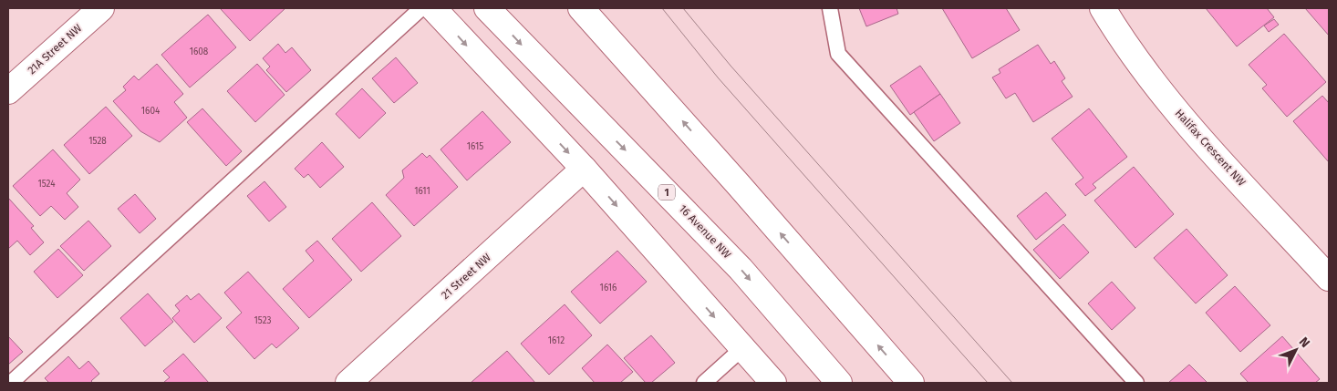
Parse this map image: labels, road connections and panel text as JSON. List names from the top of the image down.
{
  "streets": {
    "main road": [
      "21A Street NW",
      "Halifax Crescent NW",
      "1",
      "16 Avenue NW",
      "21 Street NW"
    ]
  },
  "house_numbers": [
    "1608",
    "1604",
    "1528",
    "1615",
    "1524",
    "1611",
    "1616",
    "1523",
    "1612"
  ],
  "north": "top right"
}
